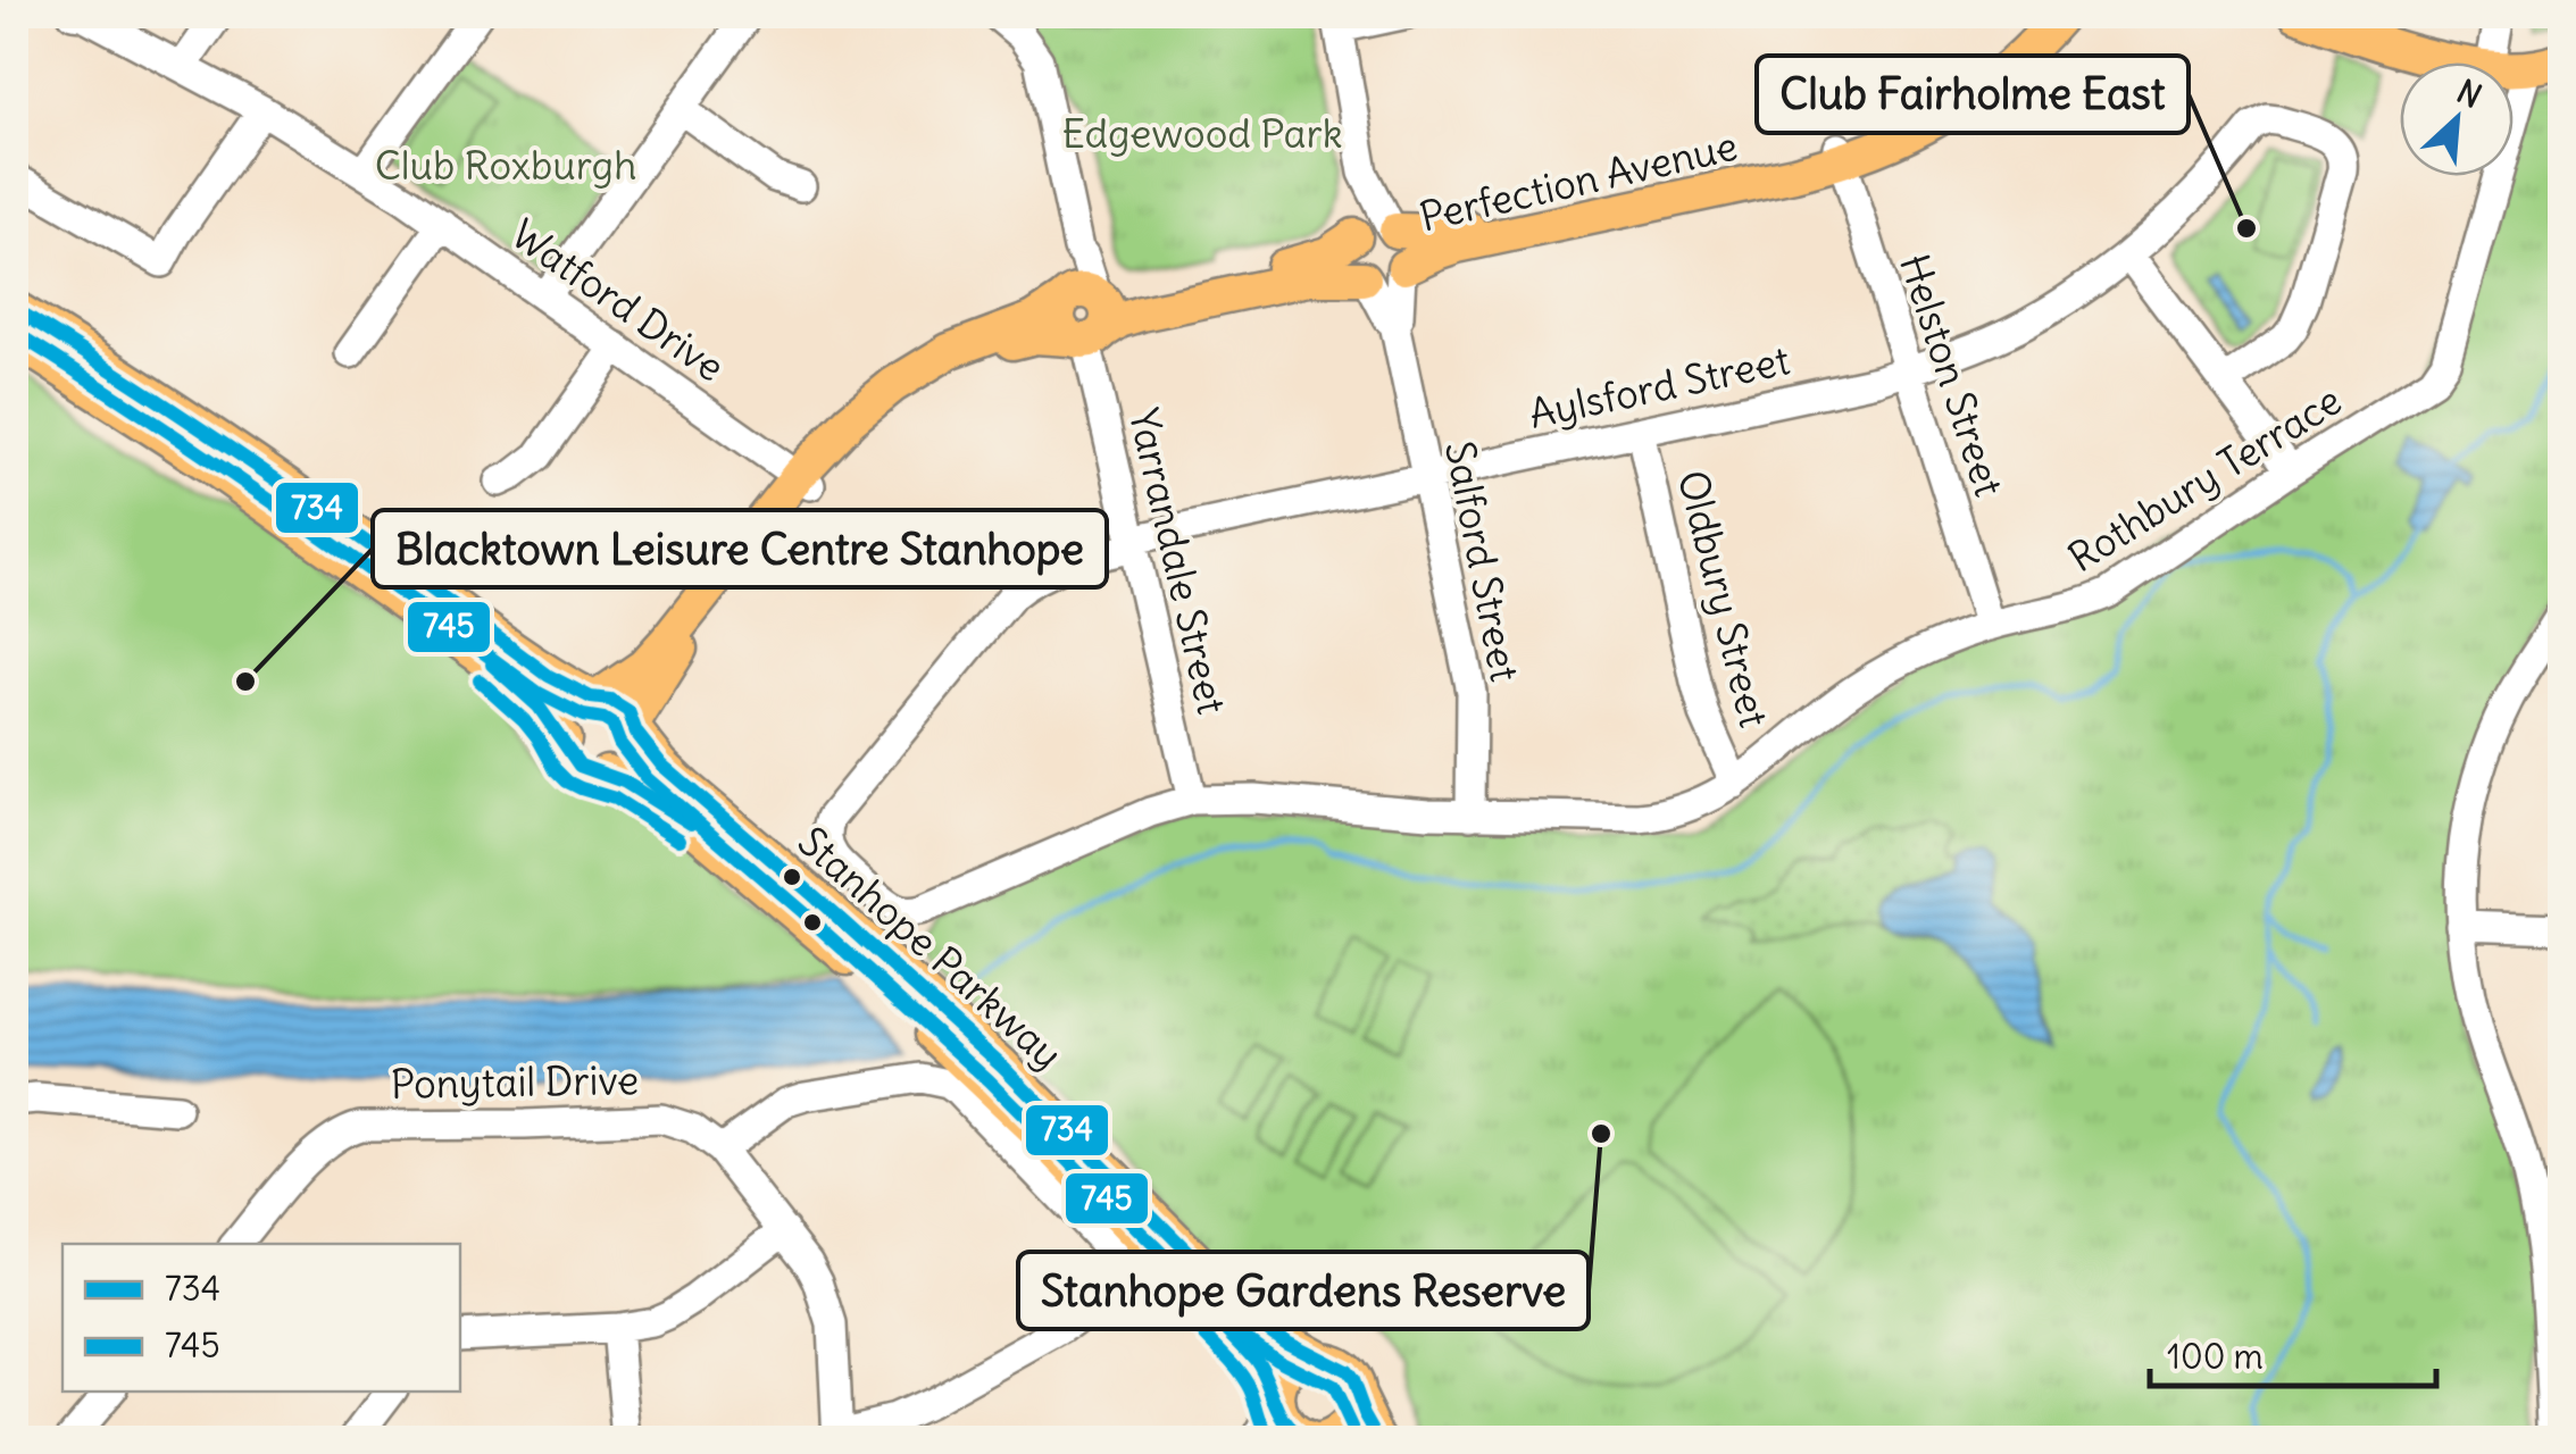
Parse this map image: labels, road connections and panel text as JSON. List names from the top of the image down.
{
  "streets": {
    "main road": ["Perfection Avenue", "Stanhope Parkway"],
    "street": [
      "Watford Drive",
      "Helston Street",
      "Aylsford Street",
      "Rothbury Terrace",
      "Yarrandale Street",
      "Salford Street",
      "Oldbury Street",
      "Ponytail Drive"
    ]
  },
  "crossings": [
    ["Perfection Avenue", "Watford Drive"],
    ["Perfection Avenue", "Helston Street"],
    ["Perfection Avenue", "Yarrandale Street"],
    ["Perfection Avenue", "Salford Street"],
    ["Perfection Avenue", "Stanhope Parkway"],
    ["Helston Street", "Aylsford Street"],
    ["Helston Street", "Rothbury Terrace"],
    ["Aylsford Street", "Rothbury Terrace"],
    ["Aylsford Street", "Yarrandale Street"],
    ["Aylsford Street", "Salford Street"],
    ["Aylsford Street", "Oldbury Street"],
    ["Rothbury Terrace", "Yarrandale Street"],
    ["Rothbury Terrace", "Salford Street"],
    ["Rothbury Terrace", "Oldbury Street"]
  ],
  "parks": ["Edgewood Park", "Club Roxburgh"],
  "places": ["Club Fairholme East", "Blacktown Leisure Centre Stanhope", "Stanhope Gardens Reserve"],
  "lines": ["transit line 734", "transit line 745"],
  "legend": ["734", "745"],
  "scale_bar": "100 m",
  "north": "top right"
}
